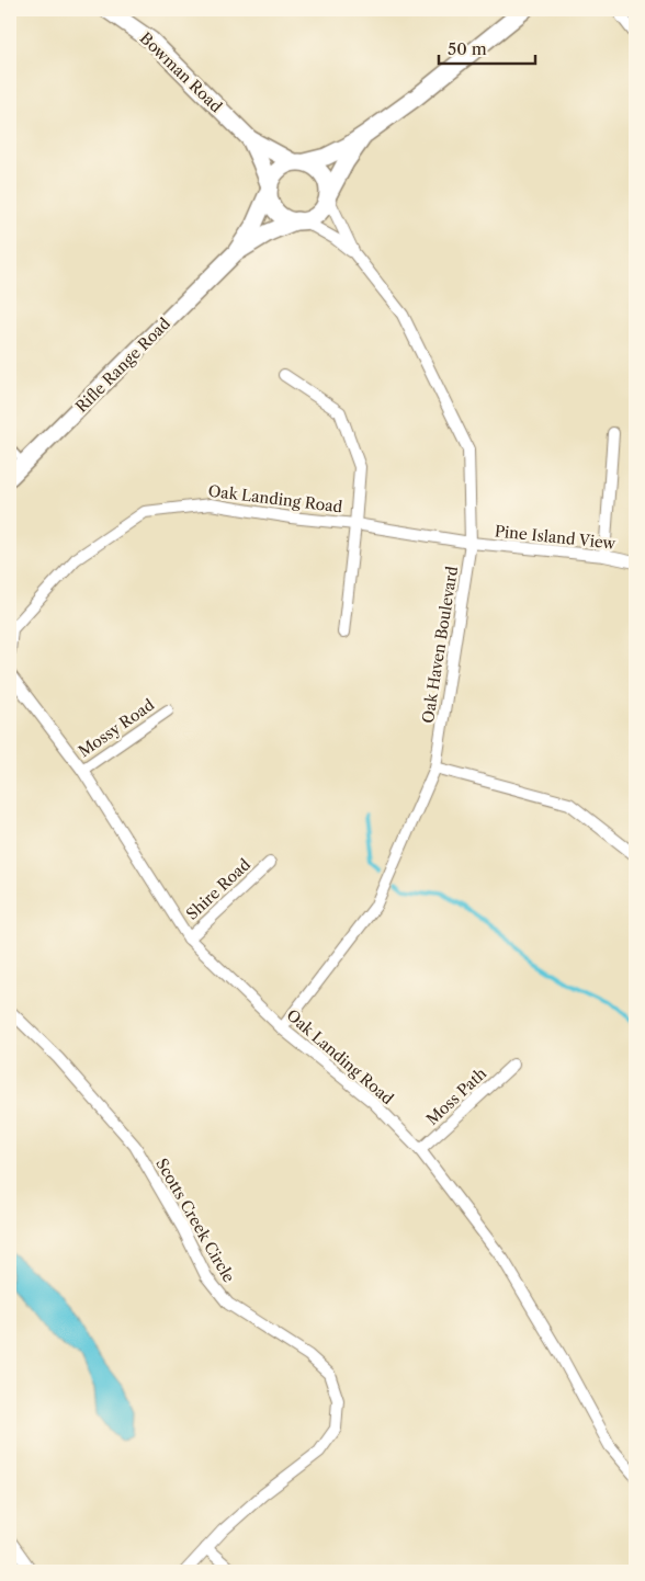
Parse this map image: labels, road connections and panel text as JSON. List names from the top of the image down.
{
  "streets": {
    "main road": ["Bowman Road", "Rifle Range Road"],
    "street": [
      "Oak Landing Road",
      "Pine Island View",
      "Oak Haven Boulevard",
      "Mossy Road",
      "Shire Road",
      "Moss Path",
      "Scotts Creek Circle"
    ]
  },
  "crossings": [
    ["Bowman Road", "Rifle Range Road"],
    ["Bowman Road", "Oak Haven Boulevard"],
    ["Rifle Range Road", "Oak Haven Boulevard"],
    ["Oak Landing Road", "Pine Island View"],
    ["Oak Landing Road", "Oak Haven Boulevard"],
    ["Oak Landing Road", "Mossy Road"],
    ["Oak Landing Road", "Shire Road"],
    ["Oak Landing Road", "Moss Path"],
    ["Pine Island View", "Oak Haven Boulevard"]
  ],
  "scale_bar": "50 m"
}
